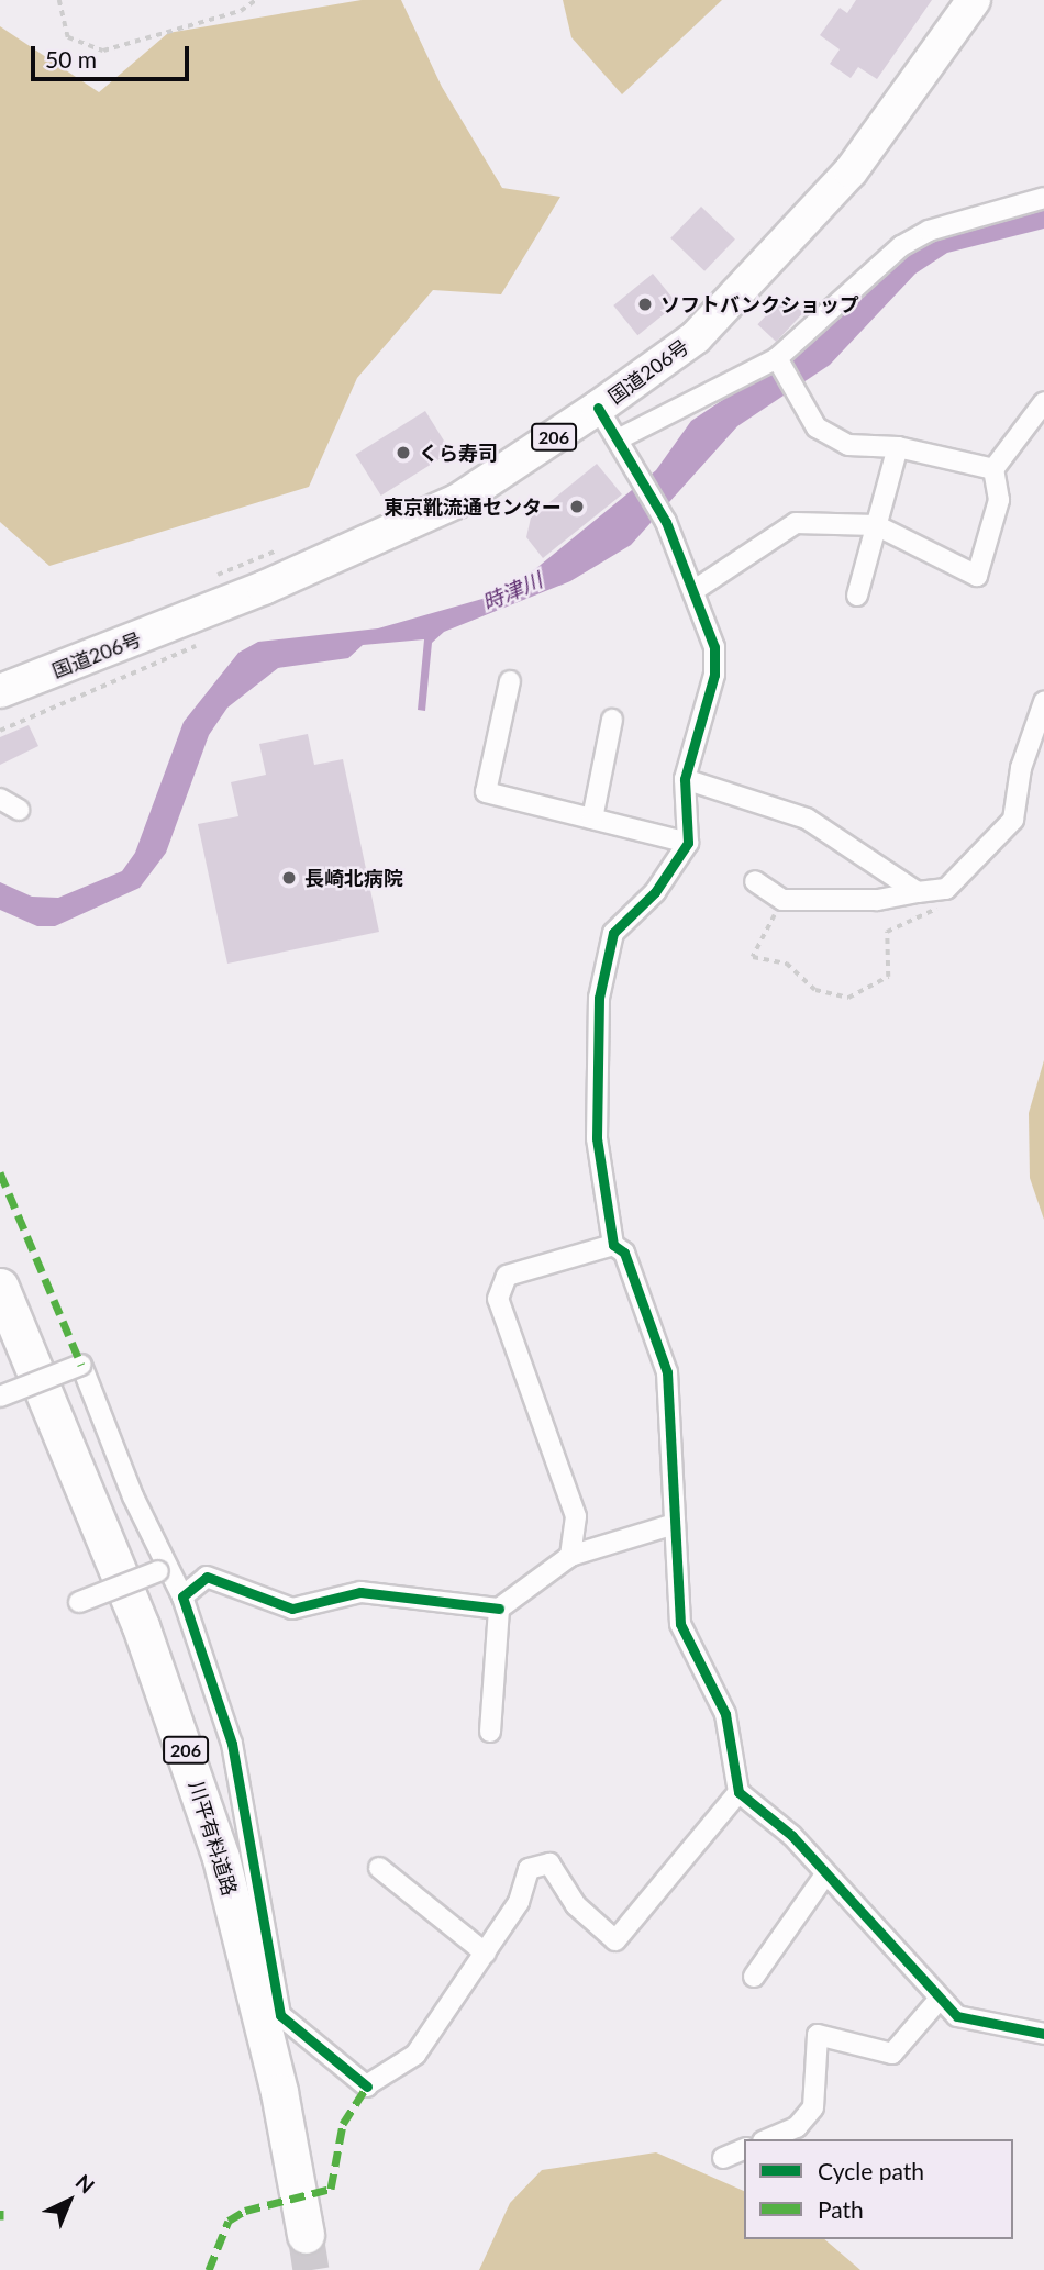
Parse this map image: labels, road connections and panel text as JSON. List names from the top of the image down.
{
  "streets": {
    "highway": ["国道206号", "206", "川平有料道路"]
  },
  "water": ["時津川"],
  "places": [
    "ソフトバンクショップ",
    "くら寿司",
    "東京靴流通センター",
    "長崎北病院"
  ],
  "legend": ["Cycle path", "Path"],
  "scale_bar": "50 m",
  "north": "top right"
}
